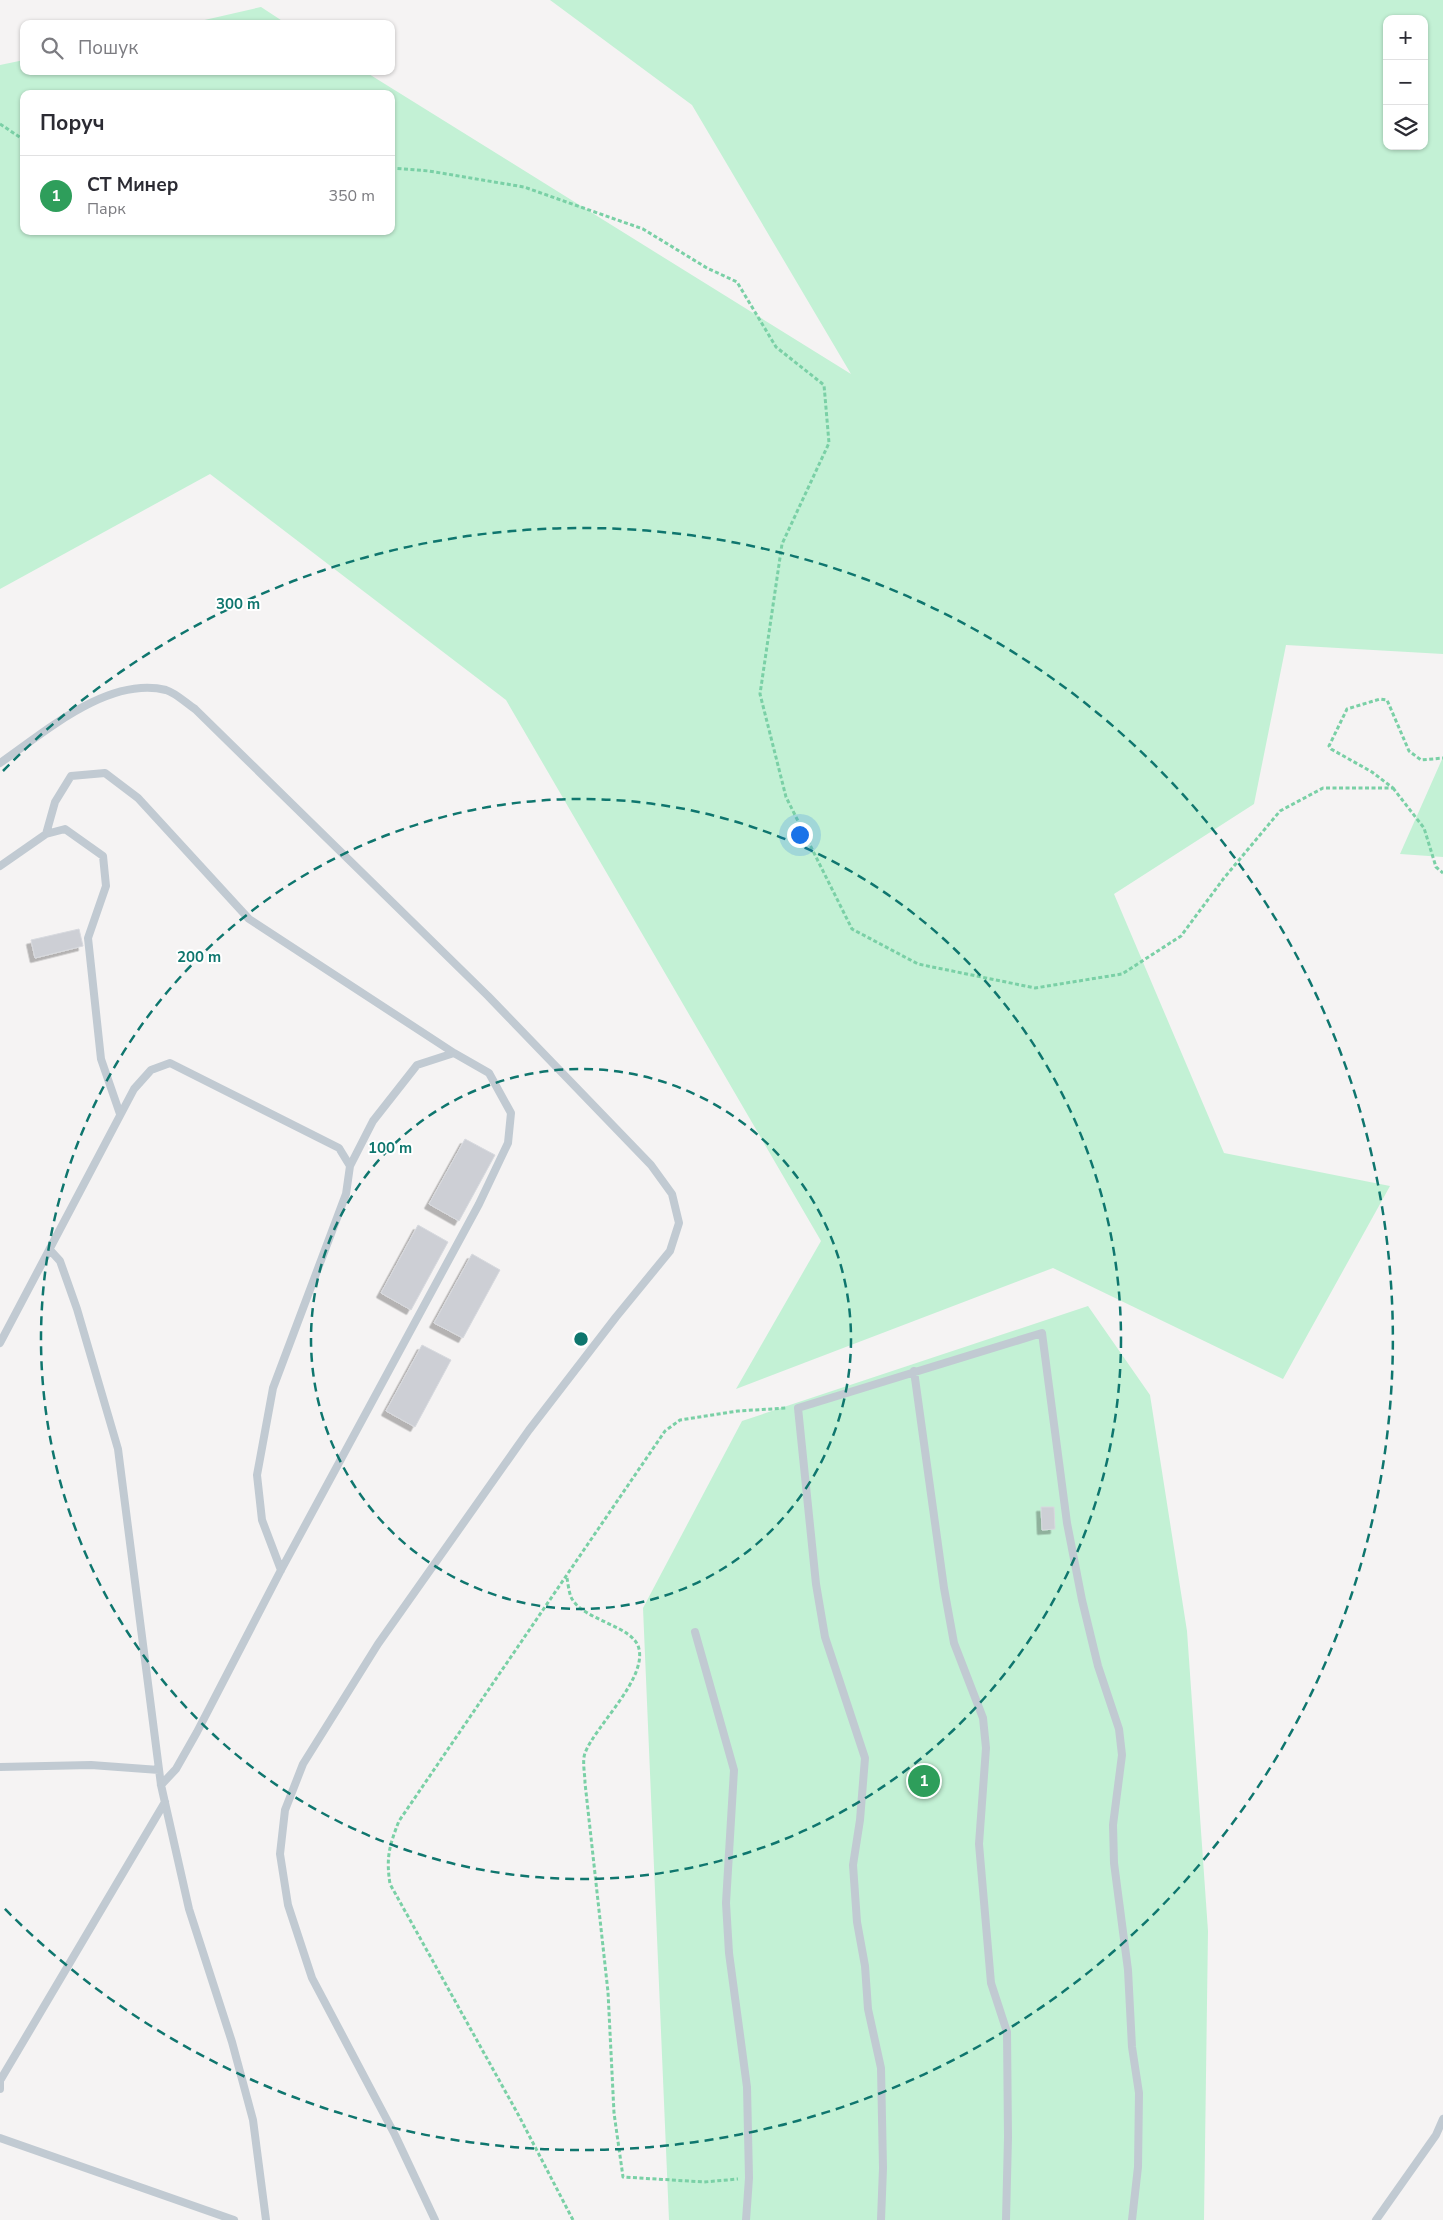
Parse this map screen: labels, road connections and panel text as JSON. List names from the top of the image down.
{
  "page": {
    "map_buttons": ["+", "−"],
    "search": "Пошук",
    "heading": "Поруч",
    "list": [
      {
        "mark": "1",
        "name": "СТ Минер",
        "note": "Парк",
        "value": "350 m"
      }
    ],
    "pins": "1"
  },
  "rings": ["300 m", "200 m", "100 m"]
}
